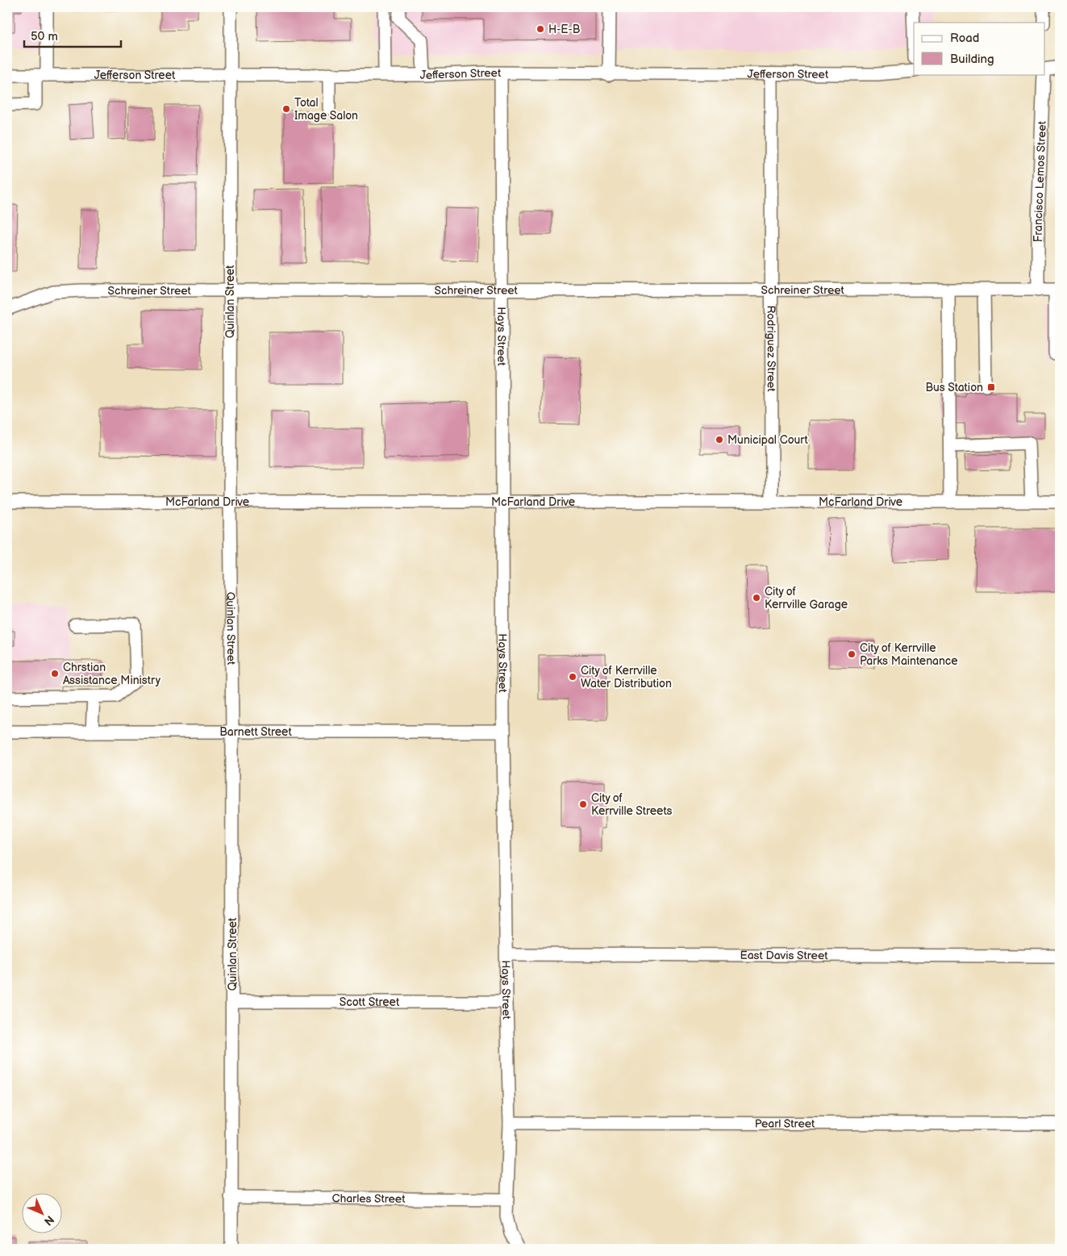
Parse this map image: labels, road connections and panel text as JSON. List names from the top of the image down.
{
  "streets": {
    "street": [
      "Jefferson Street",
      "Francisco Lemos Street",
      "Schreiner Street",
      "Quinlan Street",
      "Hays Street",
      "Rodriguez Street",
      "McFarland Drive",
      "Barnett Street",
      "East Davis Street",
      "Scott Street",
      "Pearl Street",
      "Charles Street"
    ]
  },
  "crossings": [
    ["Jefferson Street", "Quinlan Street"],
    ["Jefferson Street", "Hays Street"],
    ["Jefferson Street", "Rodriguez Street"],
    ["Francisco Lemos Street", "Schreiner Street"],
    ["Schreiner Street", "Quinlan Street"],
    ["Schreiner Street", "Hays Street"],
    ["Schreiner Street", "Rodriguez Street"],
    ["Quinlan Street", "McFarland Drive"],
    ["Quinlan Street", "Barnett Street"],
    ["Quinlan Street", "Scott Street"],
    ["Quinlan Street", "Charles Street"],
    ["Hays Street", "McFarland Drive"],
    ["Hays Street", "Barnett Street"],
    ["Hays Street", "East Davis Street"],
    ["Hays Street", "Scott Street"],
    ["Hays Street", "Pearl Street"],
    ["Hays Street", "Charles Street"],
    ["Rodriguez Street", "McFarland Drive"]
  ],
  "places": {
    "other": [
      "H-E-B",
      "Total Image Salon",
      "Municipal Court",
      "City of Kerrville Garage",
      "City of Kerrville Parks Maintenance",
      "Chrstian Assistance Ministry",
      "City of Kerrville Water Distribution",
      "City of Kerrville Streets"
    ],
    "transit": ["Bus Station"]
  },
  "legend": ["Road", "Building"],
  "scale_bar": "50 m",
  "north": "bottom right"
}
